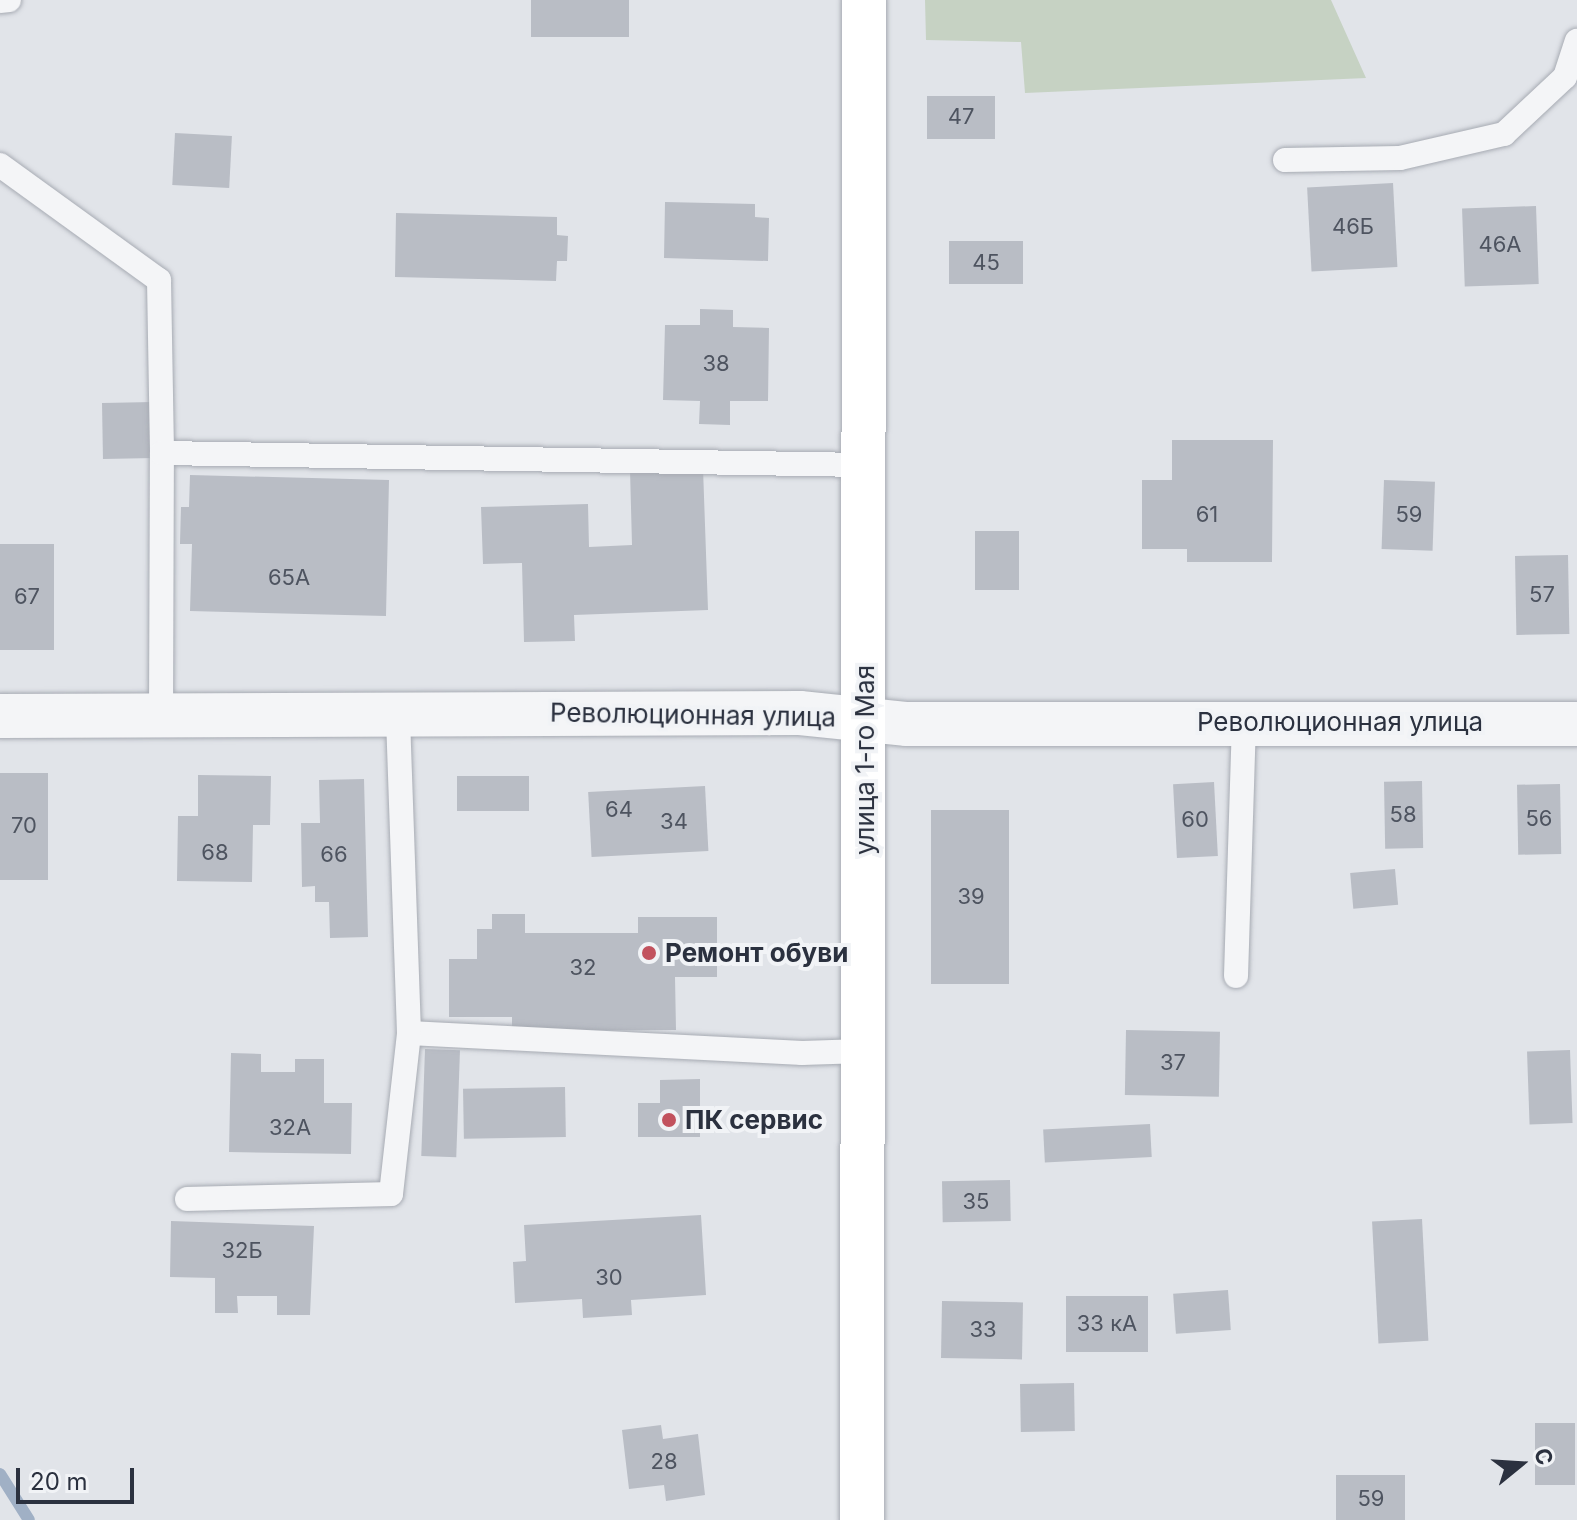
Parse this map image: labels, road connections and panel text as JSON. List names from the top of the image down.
{
  "streets": {
    "main road": ["улица 1-го Мая"],
    "street": ["Революционная улица"]
  },
  "crossings": [
    ["Революционная улица", "улица 1-го Мая"]
  ],
  "places": ["Ремонт обуви", "ПК сервис"],
  "house_numbers": [
    "47",
    "46Б",
    "46А",
    "45",
    "38",
    "61",
    "59",
    "65А",
    "57",
    "67",
    "64",
    "58",
    "56",
    "60",
    "34",
    "70",
    "68",
    "66",
    "39",
    "32",
    "37",
    "32А",
    "35",
    "32Б",
    "30",
    "33 кА",
    "33",
    "28",
    "59"
  ],
  "scale_bar": "20 m",
  "north": "right"
}
